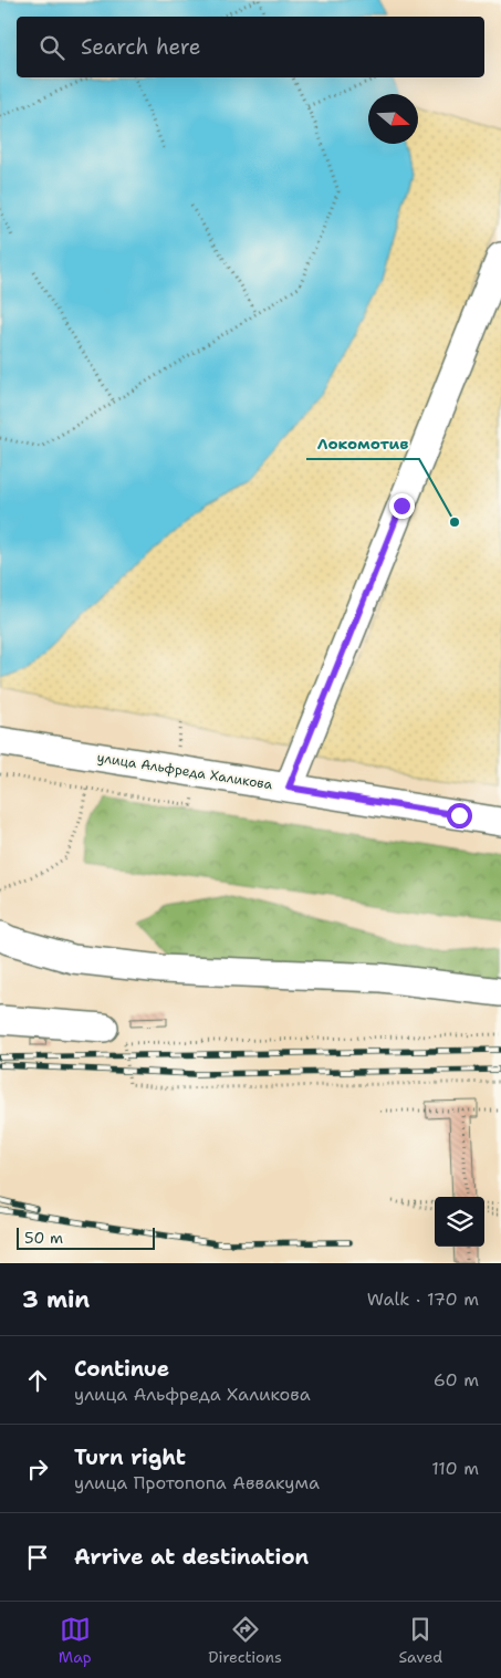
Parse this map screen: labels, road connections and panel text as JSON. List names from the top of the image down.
{
  "streets": {
    "lane": ["улица Альфреда Халикова"]
  },
  "places": ["Локомотив"],
  "scale_bar": "50 m",
  "north": "right",
  "page": {
    "search": "Search here",
    "scale": "50 m",
    "heading": ["3 min", "Walk · 170 m"],
    "list": [
      ["Continue", "улица Альфреда Халикова", "60 m"],
      ["Turn right", "улица Протопопа Аввакума", "110 m"],
      "Arrive at destination"
    ],
    "nav": ["Map", "Directions", "Saved"]
  }
}
